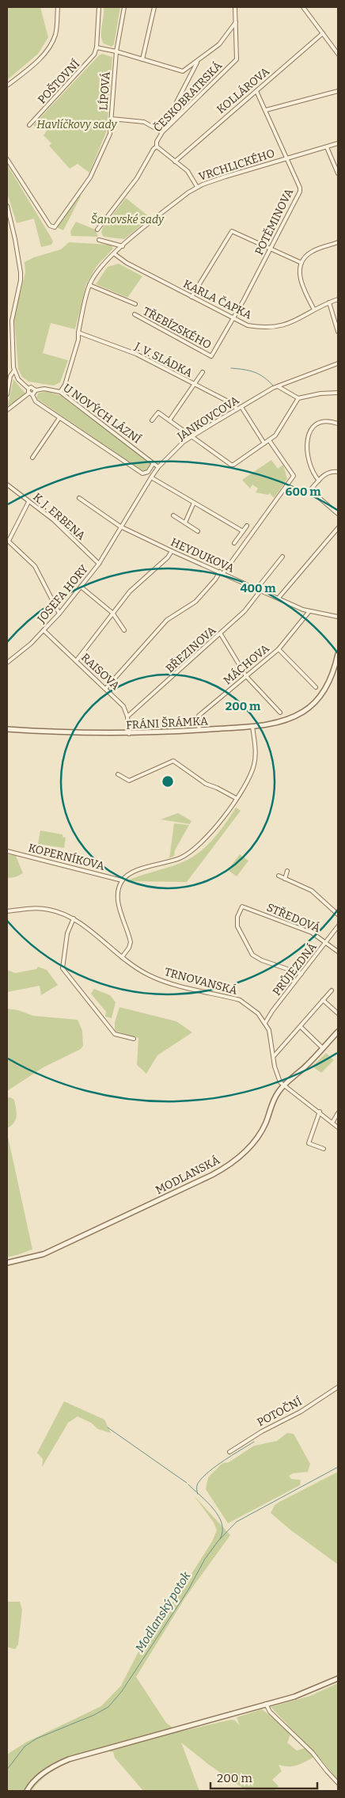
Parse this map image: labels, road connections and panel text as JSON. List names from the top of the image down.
{
  "streets": {
    "street": [
      "POŠTOVNÍ",
      "KOLLÁROVA",
      "LÍPOVÁ",
      "ČESKOBRATRSKÁ",
      "VRCHLICKÉHO",
      "POTĚMINOVA",
      "KARLA ČAPKA",
      "TŘEBÍZSKÉHO",
      "J. V. SLÁDKA",
      "U NOVÝCH LÁZNÍ",
      "JANKOVCOVA",
      "K. J. ERBENA",
      "HEYDUKOVA",
      "JOSEFA HORY",
      "BŘEZINOVA",
      "MÁCHOVA",
      "RAISOVA",
      "FRÁNI ŠRÁMKA",
      "KOPERNÍKOVA",
      "STŘEDOVÁ",
      "PRŮJEZDNÁ",
      "TRNOVANSKÁ",
      "MODLANSKÁ",
      "POTOČNÍ"
    ]
  },
  "crossings": [
    ["KOLLÁROVA", "POTĚMINOVA"],
    ["VRCHLICKÉHO", "POTĚMINOVA"],
    ["VRCHLICKÉHO", "KARLA ČAPKA"],
    ["VRCHLICKÉHO", "J. V. SLÁDKA"],
    ["VRCHLICKÉHO", "U NOVÝCH LÁZNÍ"],
    ["POTĚMINOVA", "KARLA ČAPKA"],
    ["POTĚMINOVA", "TŘEBÍZSKÉHO"],
    ["J. V. SLÁDKA", "JANKOVCOVA"],
    ["U NOVÝCH LÁZNÍ", "JANKOVCOVA"],
    ["JANKOVCOVA", "HEYDUKOVA"],
    ["JANKOVCOVA", "JOSEFA HORY"],
    ["K. J. ERBENA", "JOSEFA HORY"],
    ["HEYDUKOVA", "JOSEFA HORY"],
    ["HEYDUKOVA", "BŘEZINOVA"],
    ["HEYDUKOVA", "MÁCHOVA"],
    ["JOSEFA HORY", "RAISOVA"],
    ["BŘEZINOVA", "RAISOVA"],
    ["MÁCHOVA", "FRÁNI ŠRÁMKA"],
    ["RAISOVA", "FRÁNI ŠRÁMKA"],
    ["STŘEDOVÁ", "PRŮJEZDNÁ"],
    ["PRŮJEZDNÁ", "TRNOVANSKÁ"],
    ["TRNOVANSKÁ", "MODLANSKÁ"]
  ],
  "water": ["Modlanský potok"],
  "parks": ["Havlíčkovy sady", "Šanovské sady"],
  "scale_bar": "200 m",
  "rings": ["600 m", "400 m", "200 m"]
}
